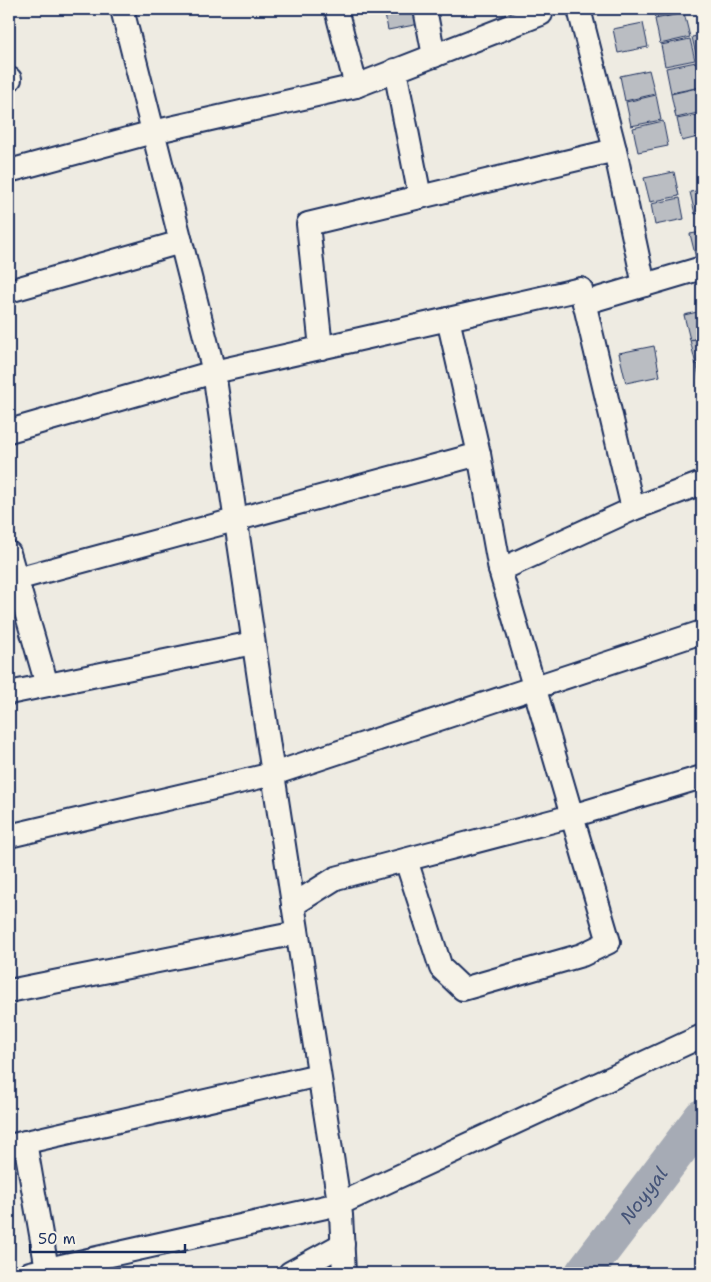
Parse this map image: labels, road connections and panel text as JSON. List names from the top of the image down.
{
  "water": ["Noyyal"],
  "scale_bar": "50 m"
}
